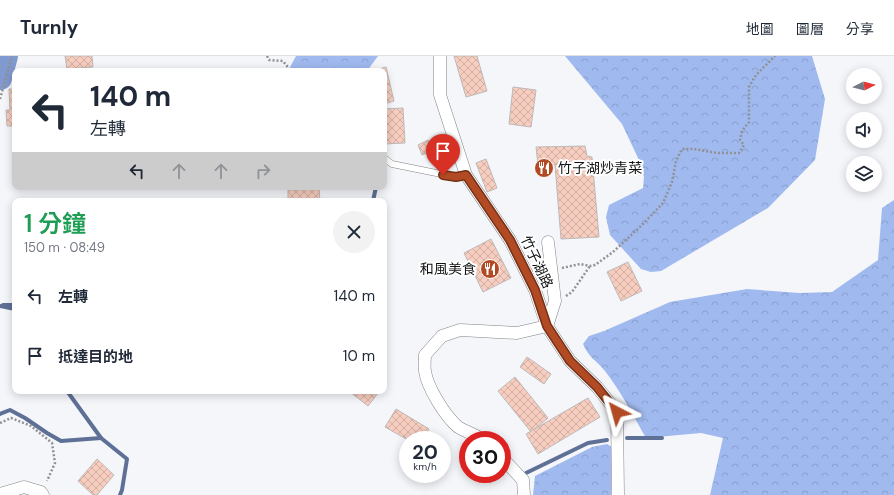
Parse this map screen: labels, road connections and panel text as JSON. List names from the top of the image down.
{
  "streets": {
    "street": ["竹子湖路"]
  },
  "places": {
    "restaurant": ["竹子湖炒青菜", "和風美食"]
  },
  "north": "right",
  "page": {
    "header": "Turnly",
    "nav": ["地圖", "圖層", "分享"],
    "turn": ["140 m", "左轉"],
    "heading": ["1 分鐘", "150 m · 08:49"],
    "list": [
      {
        "name": "左轉",
        "value": "140 m"
      },
      {
        "name": "抵達目的地",
        "value": "10 m"
      }
    ],
    "speed": "20 km/h",
    "limit": "30"
  }
}
